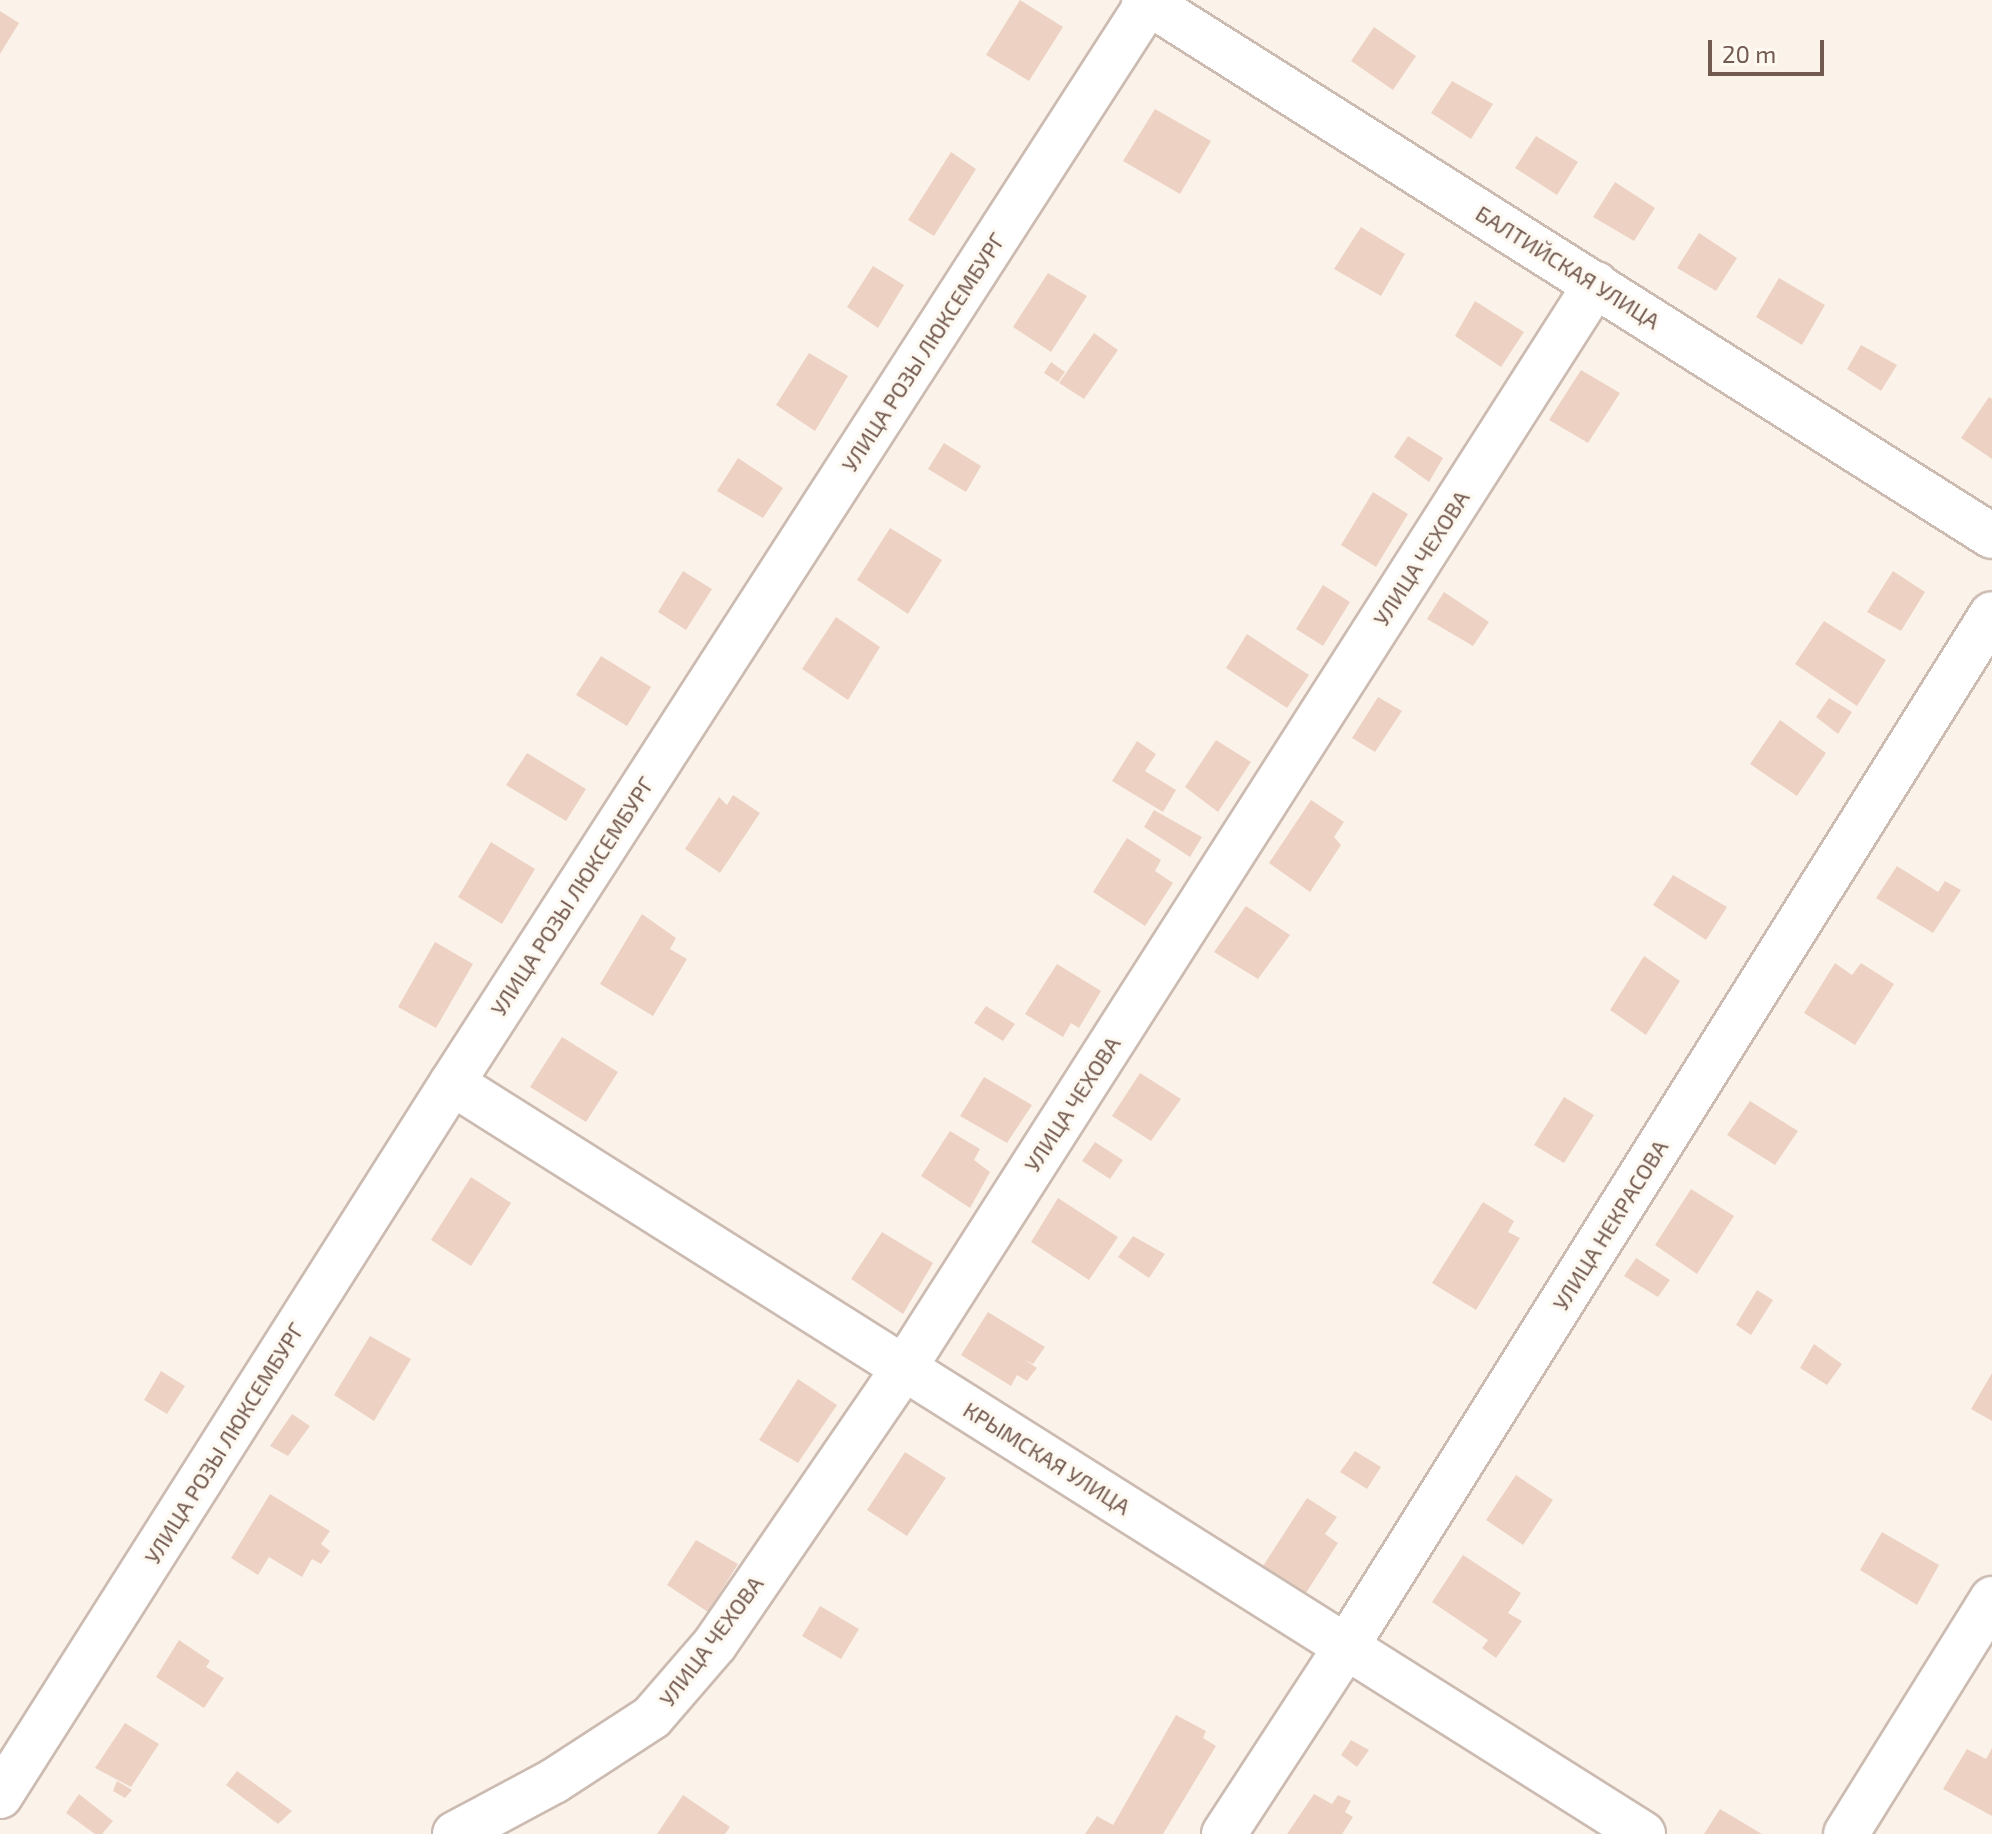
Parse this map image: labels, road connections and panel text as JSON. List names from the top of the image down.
{
  "streets": {
    "street": [
      "БАЛТИЙСКАЯ УЛИЦА",
      "УЛИЦА РОЗЫ ЛЮКСЕМБУРГ",
      "УЛИЦА ЧЕХОВА",
      "УЛИЦА НЕКРАСОВА",
      "КРЫМСКАЯ УЛИЦА"
    ]
  },
  "crossings": [
    ["БАЛТИЙСКАЯ УЛИЦА", "УЛИЦА РОЗЫ ЛЮКСЕМБУРГ"],
    ["БАЛТИЙСКАЯ УЛИЦА", "УЛИЦА ЧЕХОВА"],
    ["УЛИЦА РОЗЫ ЛЮКСЕМБУРГ", "КРЫМСКАЯ УЛИЦА"],
    ["УЛИЦА ЧЕХОВА", "КРЫМСКАЯ УЛИЦА"],
    ["УЛИЦА НЕКРАСОВА", "КРЫМСКАЯ УЛИЦА"]
  ],
  "scale_bar": "20 m"
}
